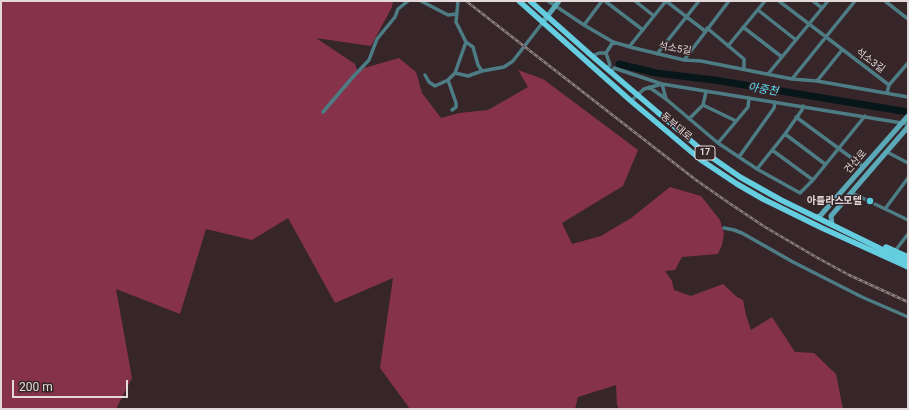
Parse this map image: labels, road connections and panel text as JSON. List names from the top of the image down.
{
  "streets": {
    "main road": ["동부대로", "17"],
    "street": ["석소5길", "석소3길", "건산로"]
  },
  "crossings": [
    ["석소5길", "석소3길"],
    ["동부대로", "건산로"]
  ],
  "water": ["아중천"],
  "places": ["아틀라스모텔"],
  "scale_bar": "200 m"
}
